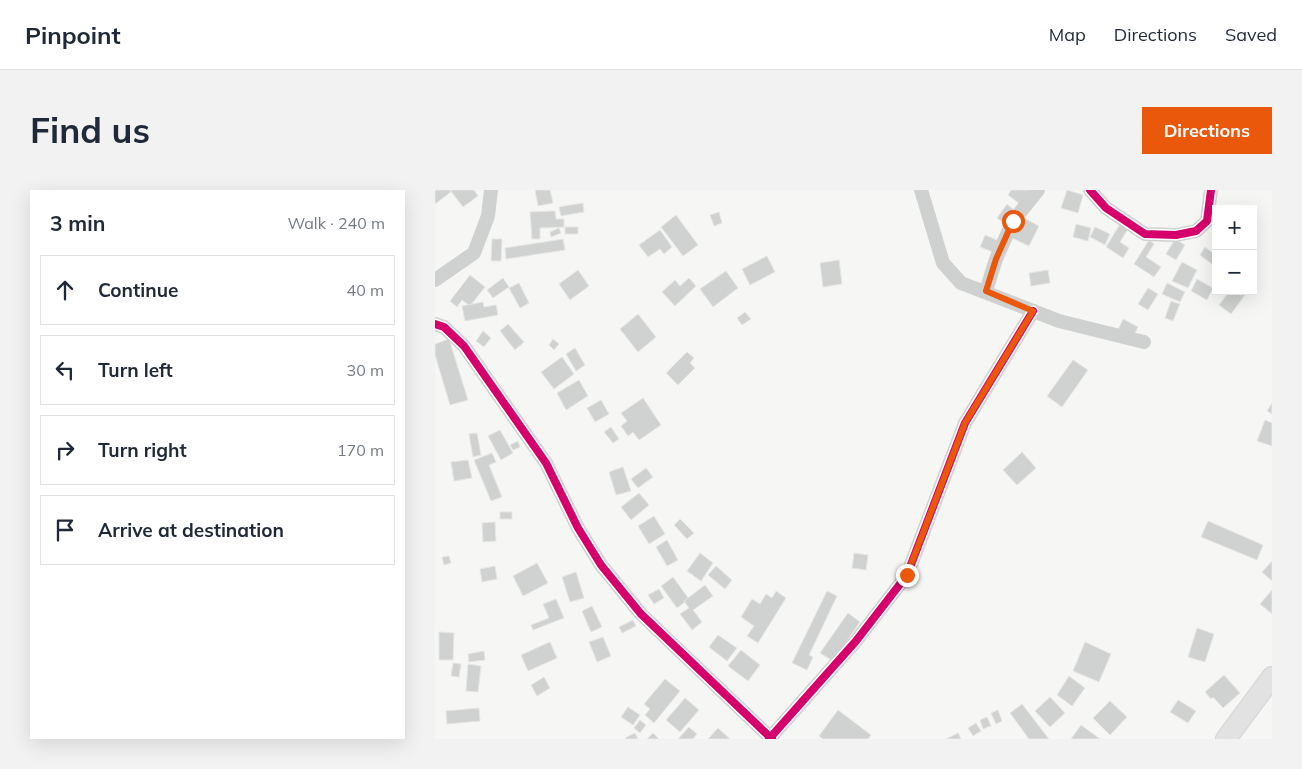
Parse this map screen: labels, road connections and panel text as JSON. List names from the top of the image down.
{
  "page": {
    "header": "Pinpoint",
    "nav": ["Map", "Directions", "Saved"],
    "buttons": "Directions",
    "title": "Find us",
    "heading": ["3 min", "Walk · 240 m"],
    "map_buttons": ["+", "−"],
    "list": [
      ["Continue", "40 m"],
      ["Turn left", "30 m"],
      ["Turn right", "170 m"],
      "Arrive at destination"
    ]
  }
}
